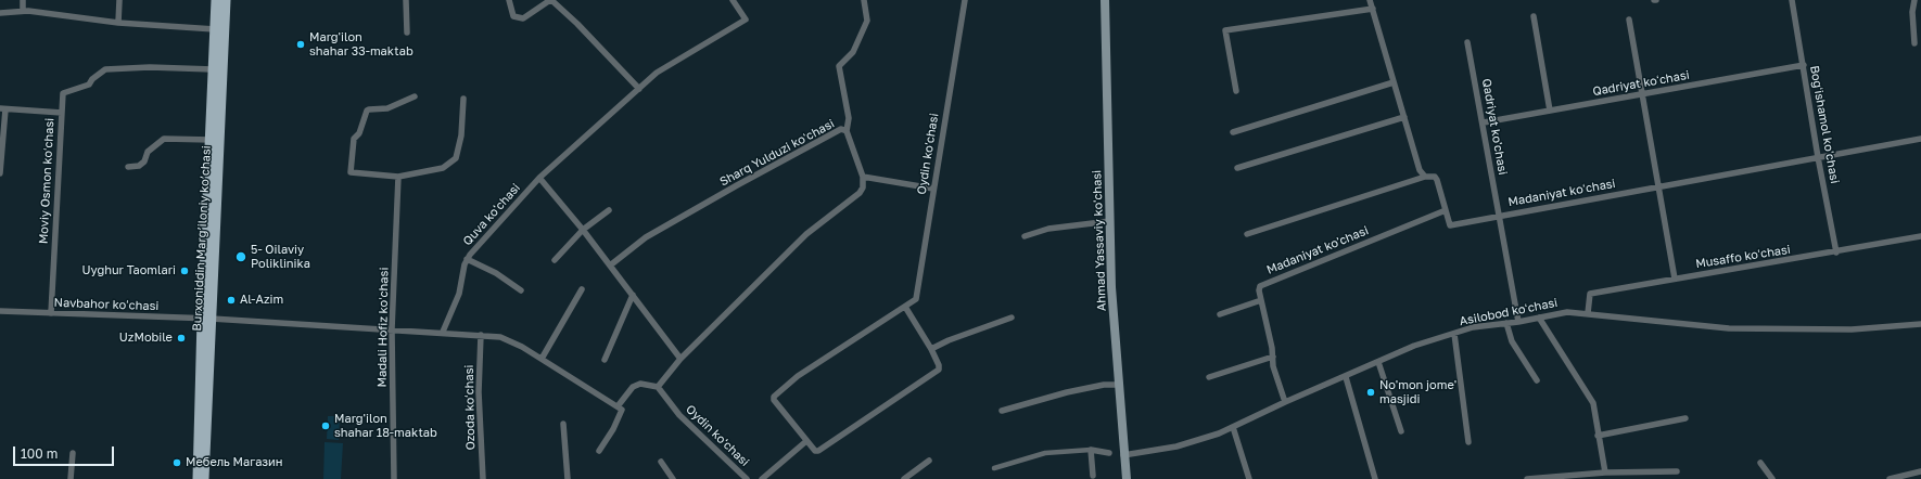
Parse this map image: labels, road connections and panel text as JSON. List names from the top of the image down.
{
  "streets": {
    "main road": ["Burxoniddin Marg’iloniy ko’chasi", "Ahmad Yassaviy ko'chasi"],
    "street": [
      "Qadriyat koʻchasi",
      "Bogʻishamol koʻchasi",
      "Qadriyat ko'chasi",
      "Sharq Yulduzi koʻchasi",
      "Oydin ko'chasi",
      "Moviy Osmon koʻchasi",
      "Madaniyat koʻchasi",
      "Quva ko'chasi",
      "Madaniyat ko'chasi",
      "Musaffo koʻchasi",
      "Navbahor koʻchasi",
      "Asilobod koʻchasi",
      "Madali Hofiz koʻchasi",
      "Ozoda koʻchasi"
    ]
  },
  "crossings": [
    ["Qadriyat koʻchasi", "Bogʻishamol koʻchasi"],
    ["Qadriyat koʻchasi", "Qadriyat ko'chasi"],
    ["Bogʻishamol koʻchasi", "Madaniyat koʻchasi"],
    ["Bogʻishamol koʻchasi", "Musaffo koʻchasi"],
    ["Qadriyat ko'chasi", "Madaniyat koʻchasi"],
    ["Qadriyat ko'chasi", "Asilobod koʻchasi"],
    ["Moviy Osmon koʻchasi", "Navbahor koʻchasi"],
    ["Madaniyat koʻchasi", "Madaniyat ko'chasi"],
    ["Quva ko'chasi", "Navbahor koʻchasi"],
    ["Burxoniddin Marg’iloniy ko’chasi", "Navbahor koʻchasi"],
    ["Ahmad Yassaviy ko'chasi", "Asilobod koʻchasi"],
    ["Musaffo koʻchasi", "Asilobod koʻchasi"],
    ["Navbahor koʻchasi", "Madali Hofiz koʻchasi"]
  ],
  "places": [
    "Marg'ilon shahar 33-maktab",
    "5- Oilaviy Poliklinika",
    "Uyghur Taomlari",
    "Al-Azim",
    "UzMobile",
    "No'mon jome' masjidi",
    "Marg'ilon shahar 18-maktab",
    "Мебель Магазин"
  ],
  "scale_bar": "100 m"
}
